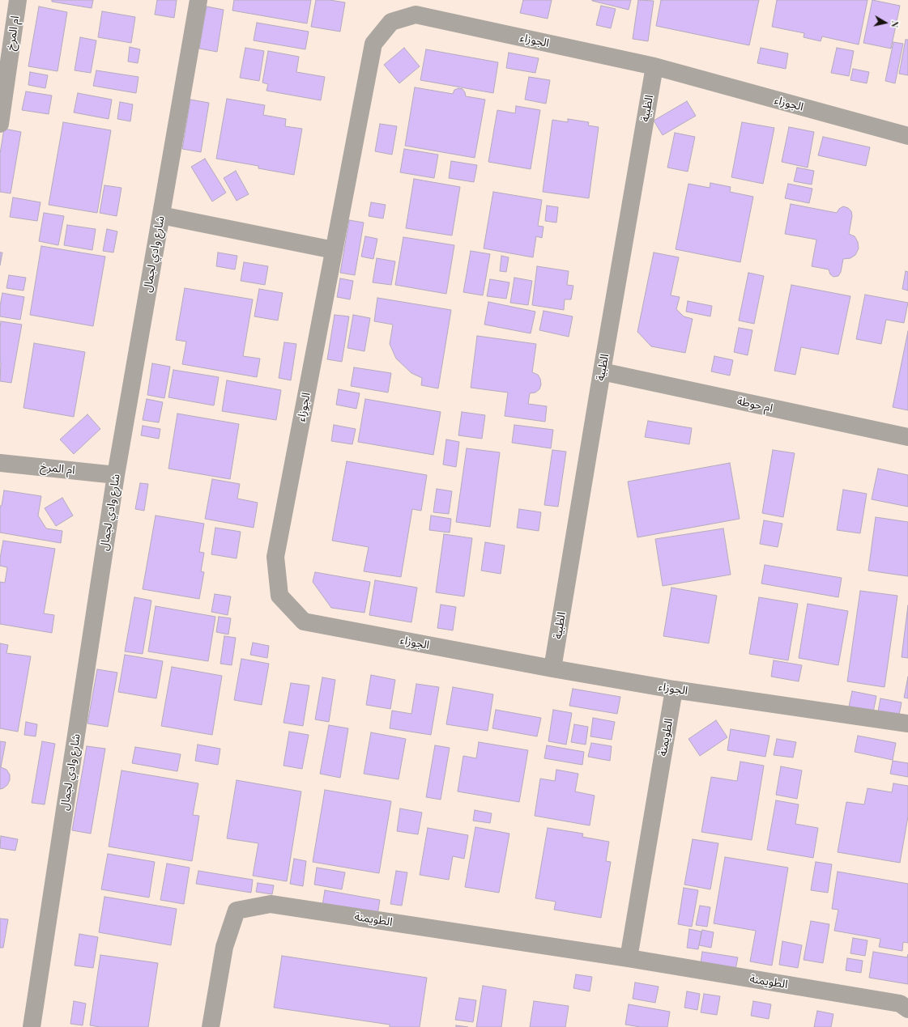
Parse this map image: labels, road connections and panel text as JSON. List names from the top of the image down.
{
  "streets": {
    "street": [
      "ام المرخ",
      "الجوزاء",
      "الظبية",
      "شارع وادي لجمال",
      "ام حوطة",
      "الطويمنة"
    ]
  },
  "crossings": [
    ["ام المرخ", "شارع وادي لجمال"],
    ["الجوزاء", "الظبية"],
    ["الجوزاء", "الطويمنة"],
    ["الظبية", "ام حوطة"]
  ],
  "north": "right"
}
